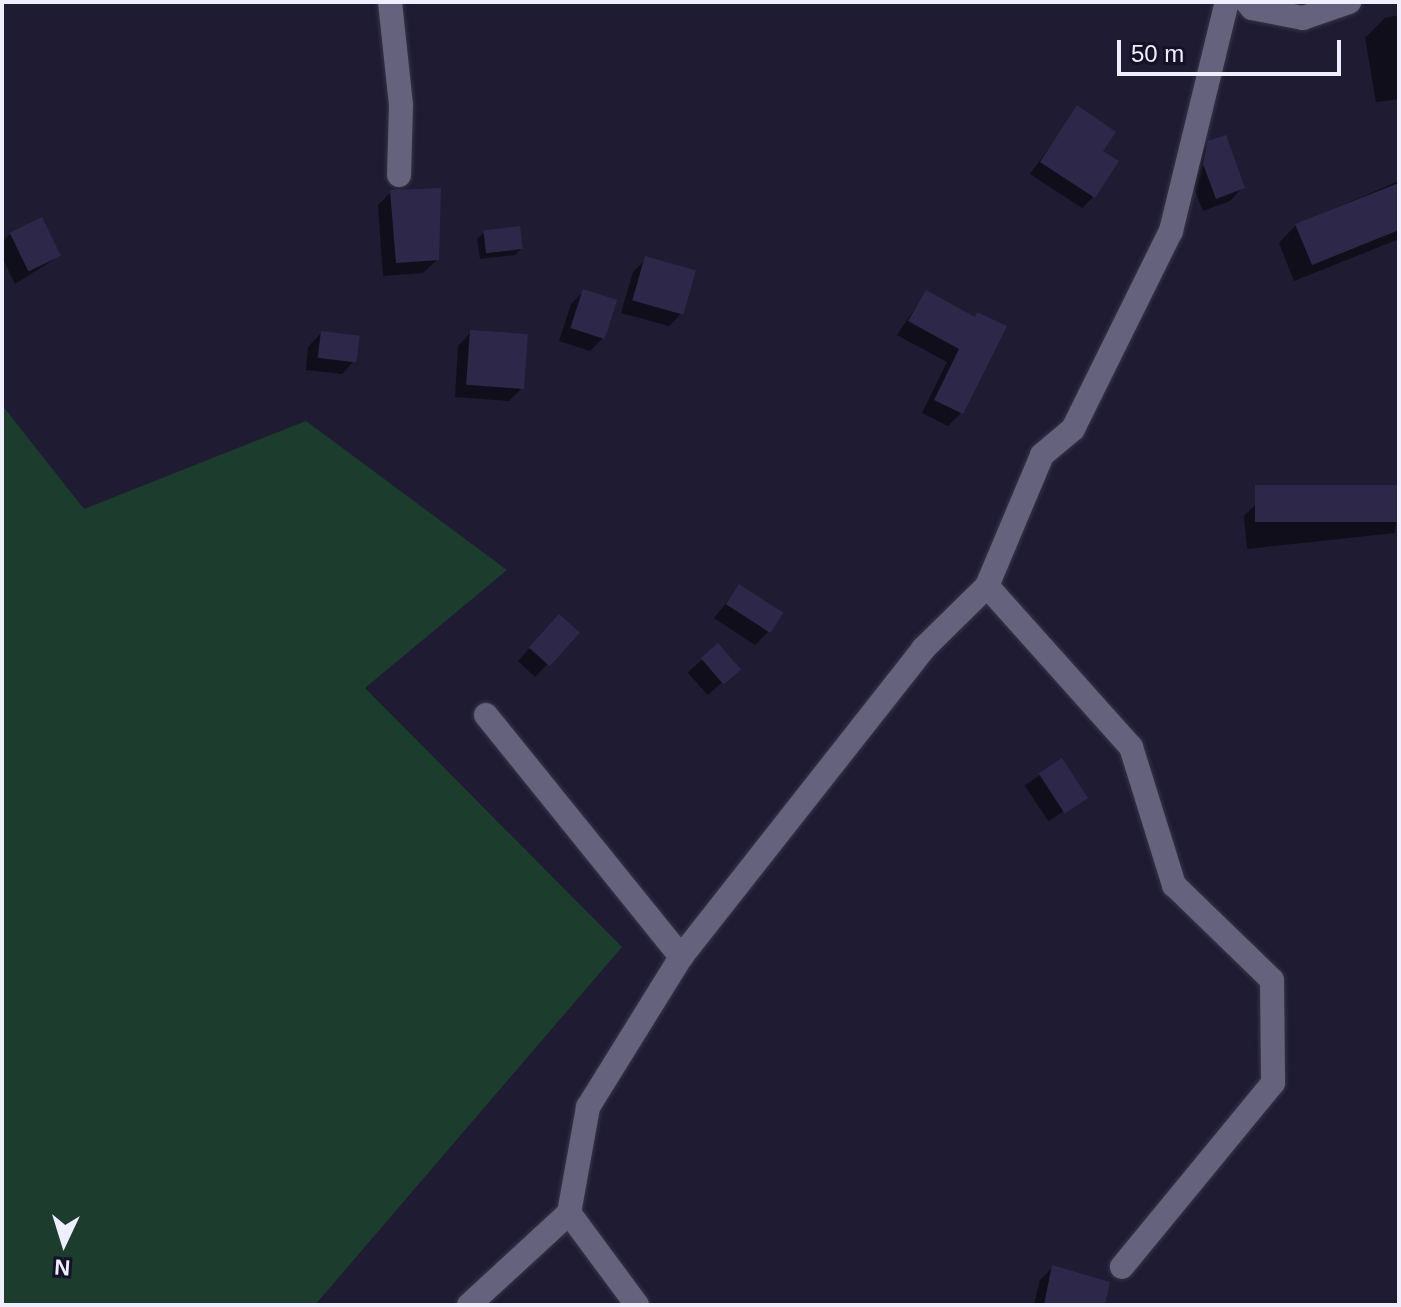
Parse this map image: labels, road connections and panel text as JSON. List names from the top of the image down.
{
  "scale_bar": "50 m",
  "north": "bottom"
}
